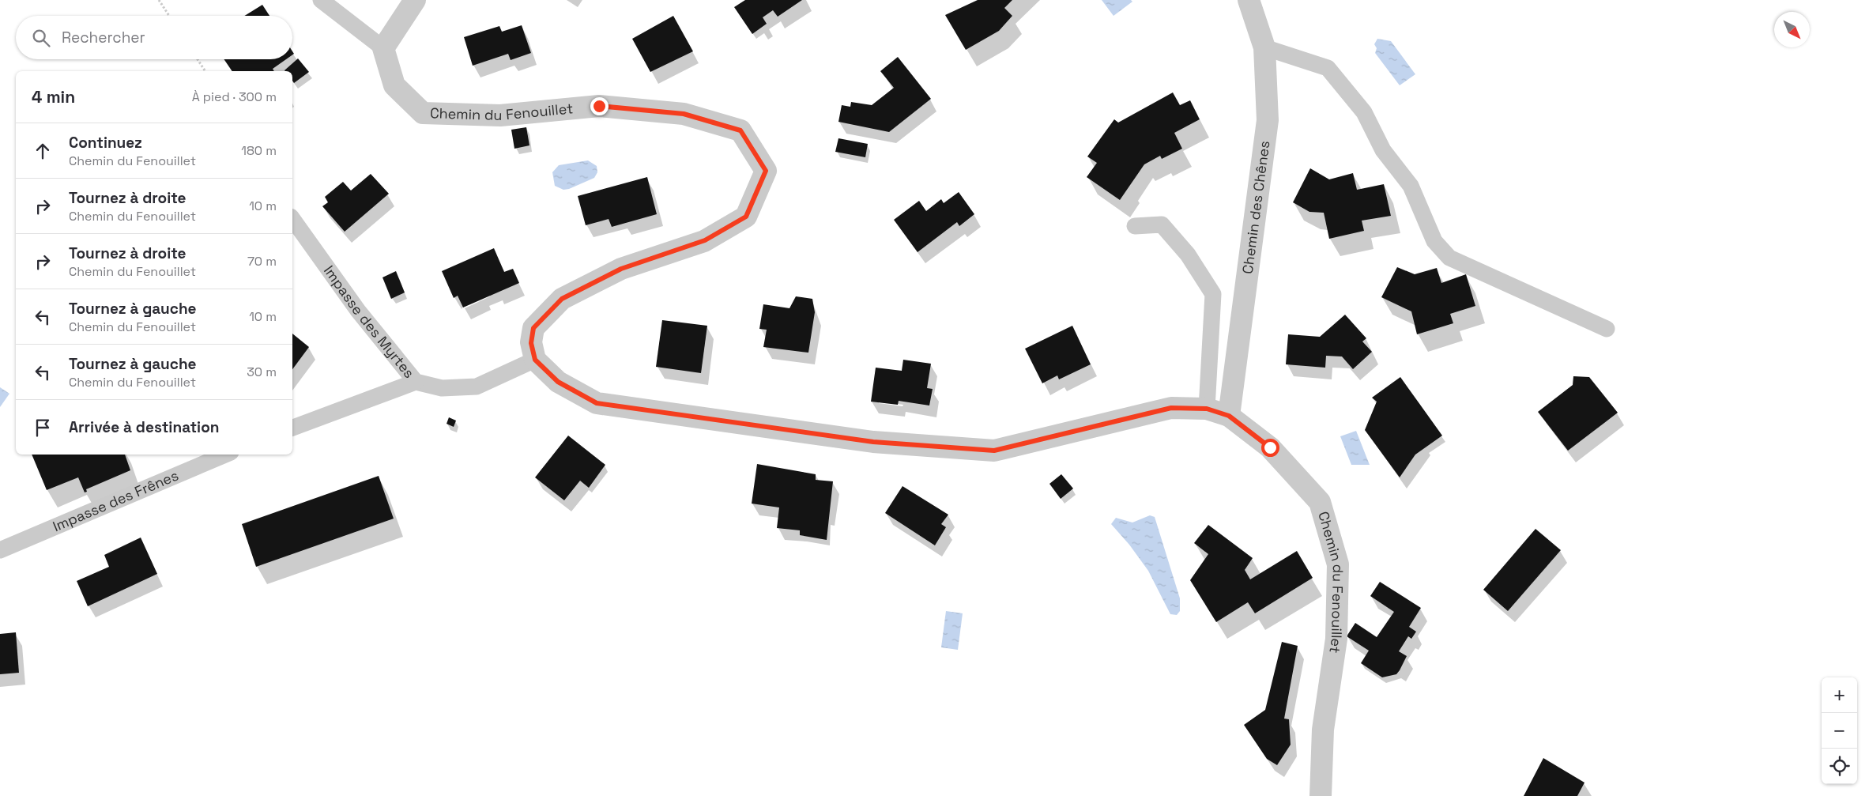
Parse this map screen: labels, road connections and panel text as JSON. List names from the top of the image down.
{
  "streets": {
    "street": ["Chemin du Fenouillet", "Chemin des Chênes"],
    "lane": ["Impasse des Myrtes", "Impasse des Frênes"]
  },
  "crossings": [
    ["Chemin du Fenouillet", "Chemin des Chênes"],
    ["Chemin du Fenouillet", "Impasse des Myrtes"]
  ],
  "north": "bottom right",
  "page": {
    "search": "Rechercher",
    "heading": ["4 min", "À pied · 300 m"],
    "list": [
      ["Continuez", "Chemin du Fenouillet", "180 m"],
      ["Tournez à droite", "Chemin du Fenouillet", "10 m"],
      ["Tournez à droite", "Chemin du Fenouillet", "70 m"],
      ["Tournez à gauche", "Chemin du Fenouillet", "10 m"],
      ["Tournez à gauche", "Chemin du Fenouillet", "30 m"],
      "Arrivée à destination"
    ],
    "map_buttons": ["+", "−"]
  }
}
